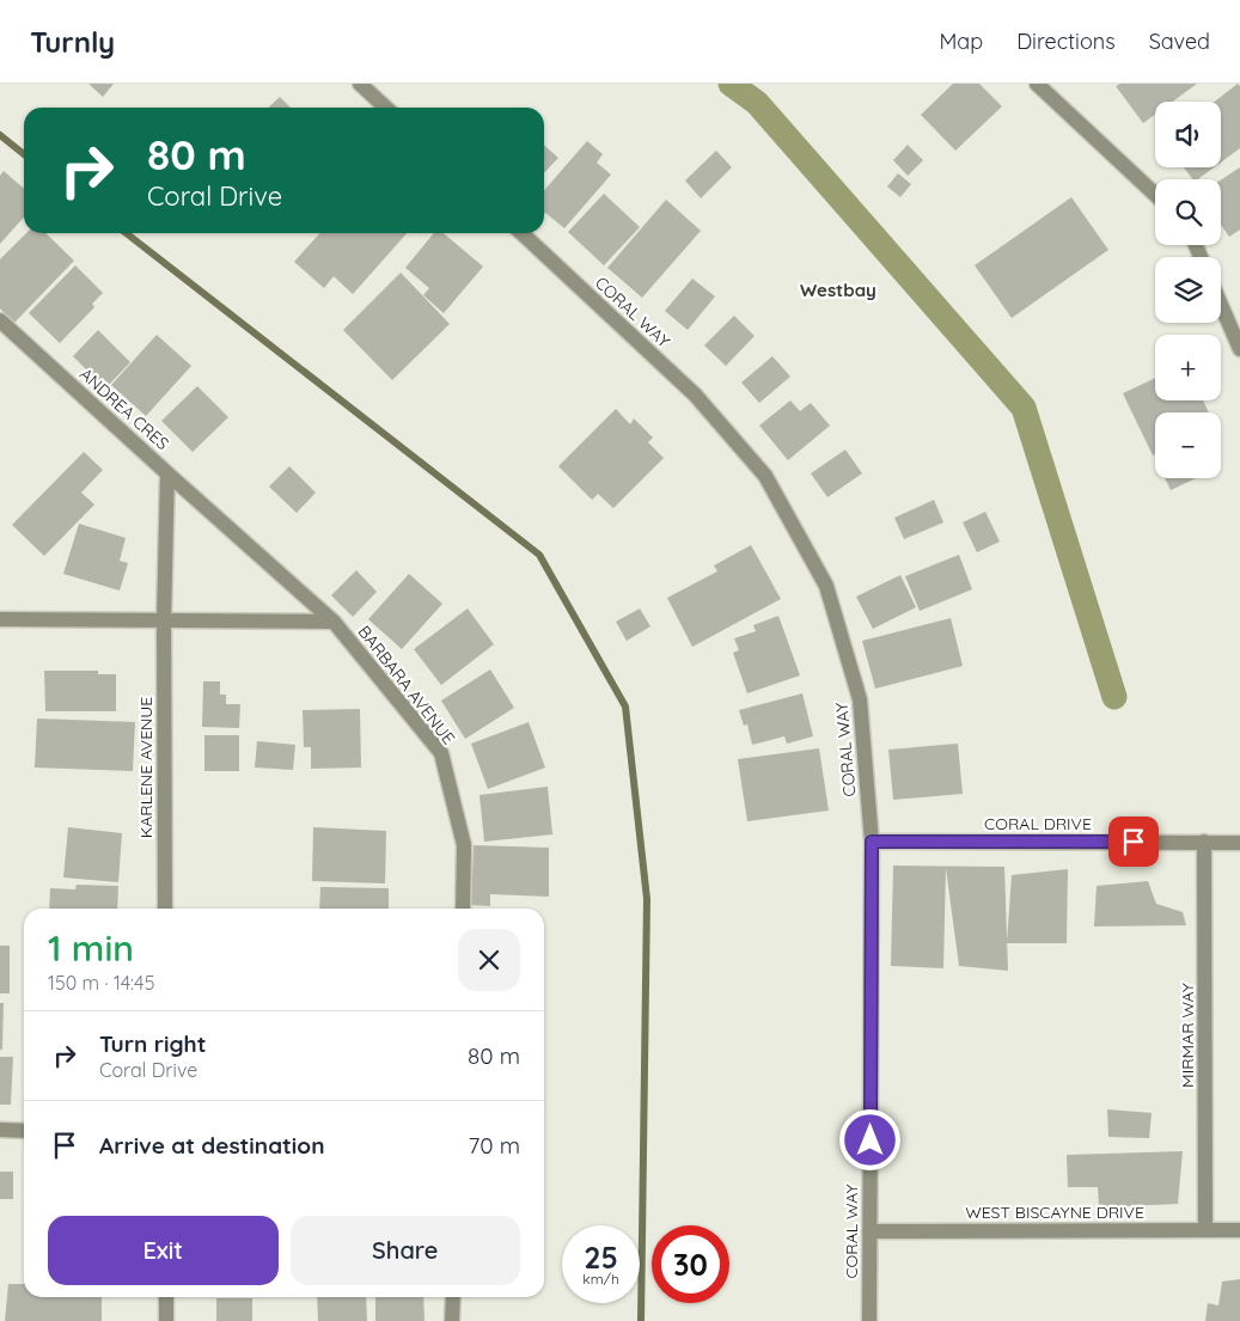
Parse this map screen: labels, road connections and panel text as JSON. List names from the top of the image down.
{
  "streets": {
    "street": [
      "CORAL WAY",
      "ANDREA CRES",
      "BARBARA AVENUE",
      "KARLENE AVENUE",
      "CORAL DRIVE",
      "MIRMAR WAY",
      "WEST BISCAYNE DRIVE"
    ]
  },
  "crossings": [
    ["CORAL WAY", "CORAL DRIVE"],
    ["CORAL WAY", "WEST BISCAYNE DRIVE"],
    ["ANDREA CRES", "BARBARA AVENUE"],
    ["ANDREA CRES", "KARLENE AVENUE"],
    ["BARBARA AVENUE", "KARLENE AVENUE"],
    ["CORAL DRIVE", "MIRMAR WAY"],
    ["MIRMAR WAY", "WEST BISCAYNE DRIVE"]
  ],
  "districts": ["Westbay"],
  "page": {
    "header": "Turnly",
    "nav": ["Map", "Directions", "Saved"],
    "map_buttons": ["+", "−"],
    "turn": ["80 m", "Coral Drive"],
    "heading": ["1 min", "150 m · 14:45"],
    "list": [
      {
        "name": "Turn right",
        "note": "Coral Drive",
        "value": "80 m"
      },
      {
        "name": "Arrive at destination",
        "value": "70 m"
      }
    ],
    "buttons": ["Exit", "Share"],
    "speed": "25 km/h",
    "limit": "30"
  }
}
